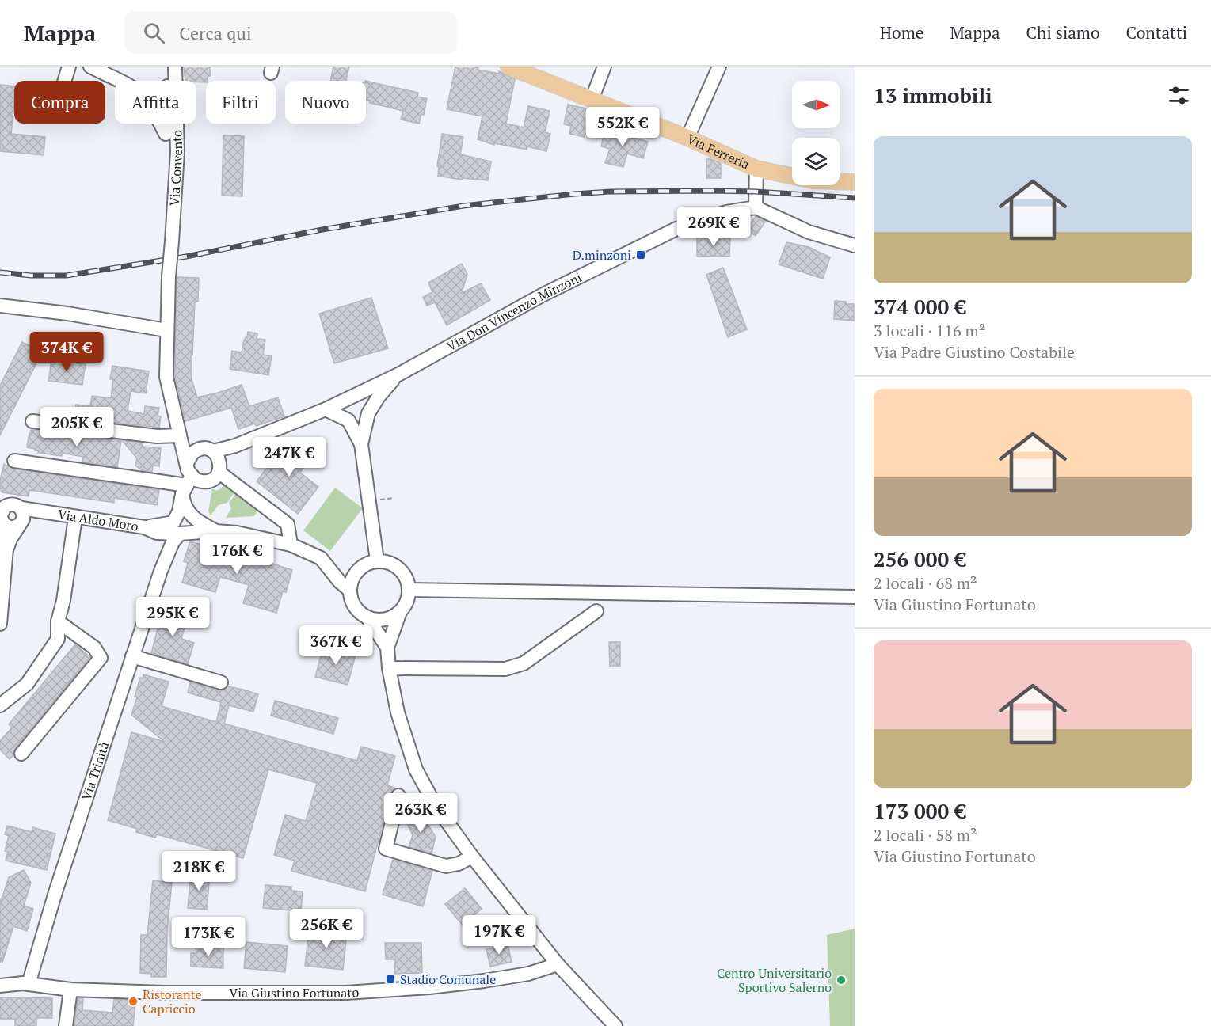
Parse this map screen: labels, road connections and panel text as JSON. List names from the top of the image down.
{
  "streets": {
    "main road": ["Via Ferreria"],
    "street": [
      "Via Convento",
      "Via Don Vincenzo Minzoni",
      "Via Aldo Moro",
      "Via Trinità",
      "Via Giustino Fortunato"
    ]
  },
  "crossings": [
    ["Via Trinità", "Via Giustino Fortunato"]
  ],
  "places": {
    "transit": ["D.minzoni", "Stadio Comunale"],
    "other": ["Centro Universitario Sportivo Salerno", "Ristorante Capriccio"]
  },
  "north": "right",
  "page": {
    "header": "Mappa",
    "search": "Cerca qui",
    "nav": [
      "Home",
      "Mappa",
      "Chi siamo",
      "Contatti"
    ],
    "heading": "13 immobili",
    "chip": [
      "Compra",
      "Affitta",
      "Filtri",
      "Nuovo"
    ],
    "price": [
      "552K €",
      "269K €",
      "374K €",
      "205K €",
      "247K €",
      "176K €",
      "295K €",
      "367K €",
      "263K €",
      "218K €",
      "256K €",
      "197K €",
      "173K €"
    ],
    "list": [
      {
        "name": "374 000 €",
        "note": "3 locali · 116 m² · Via Padre Giustino Costabile"
      },
      {
        "name": "256 000 €",
        "note": "2 locali · 68 m² · Via Giustino Fortunato"
      },
      {
        "name": "173 000 €",
        "note": "2 locali · 58 m² · Via Giustino Fortunato"
      }
    ]
  }
}
